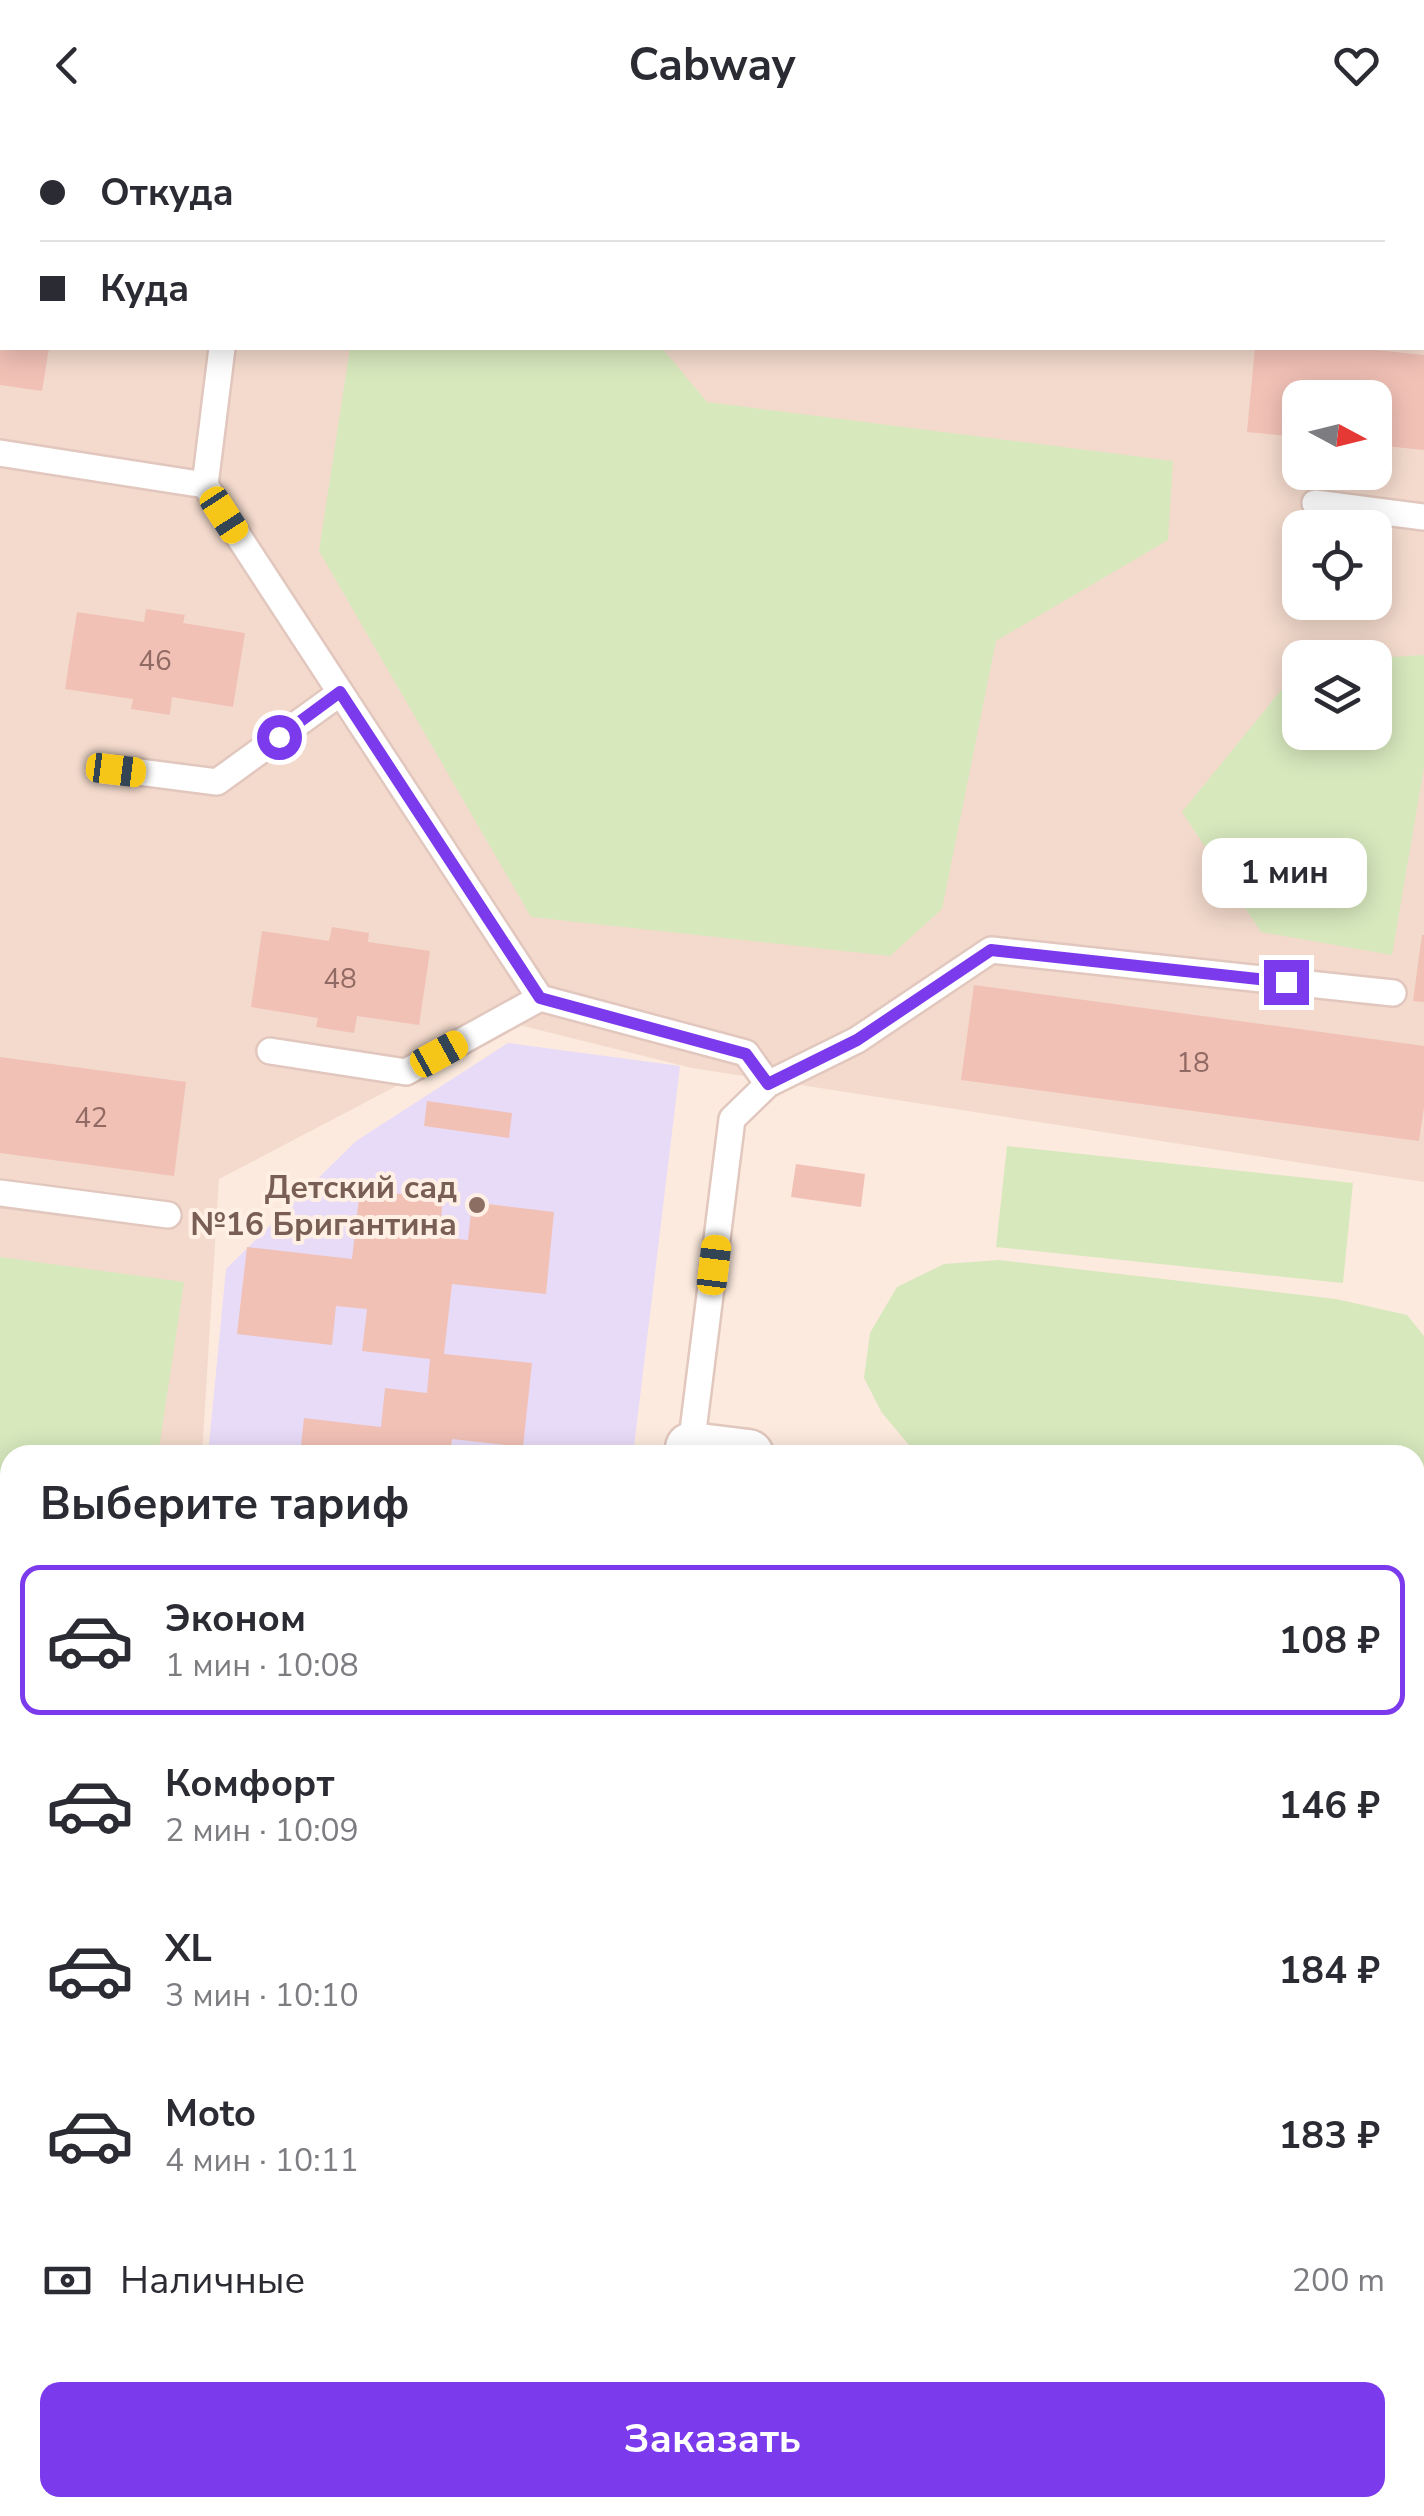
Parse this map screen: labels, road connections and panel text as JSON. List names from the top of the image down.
{
  "places": ["Детский сад №16 Бригантина"],
  "house_numbers": [
    "46",
    "48",
    "18",
    "42"
  ],
  "north": "right",
  "page": {
    "header": "Cabway",
    "banner": ["Откуда", "Куда"],
    "bubble": "1 мин",
    "heading": "Выберите тариф",
    "list": [
      {
        "name": "Эконом",
        "note": "1 мин · 10:08",
        "value": "108 ₽"
      },
      {
        "name": "Комфорт",
        "note": "2 мин · 10:09",
        "value": "146 ₽"
      },
      {
        "name": "XL",
        "note": "3 мин · 10:10",
        "value": "184 ₽"
      },
      {
        "name": "Moto",
        "note": "4 мин · 10:11",
        "value": "183 ₽"
      }
    ],
    "pay": ["Наличные", "200 m"],
    "buttons": "Заказать"
  }
}
